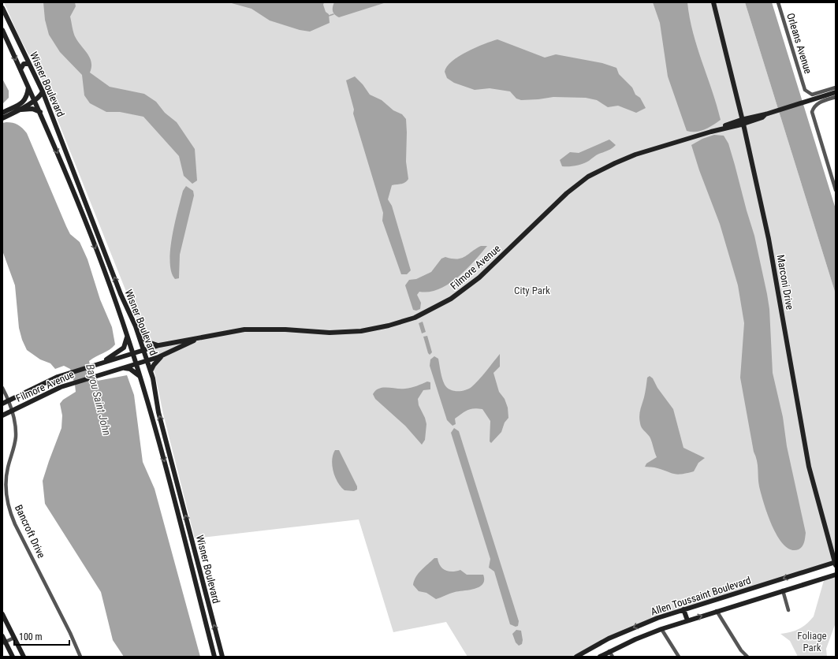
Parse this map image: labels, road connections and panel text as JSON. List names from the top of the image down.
{
  "streets": {
    "street": [
      "Orleans Avenue",
      "Wisner Boulevard",
      "Filmore Avenue",
      "Marconi Drive",
      "Bancroft Drive",
      "Allen Toussaint Boulevard"
    ]
  },
  "crossings": [
    ["Wisner Boulevard", "Filmore Avenue"],
    ["Filmore Avenue", "Marconi Drive"],
    ["Filmore Avenue", "Bancroft Drive"],
    ["Marconi Drive", "Allen Toussaint Boulevard"]
  ],
  "water": ["Bayou Saint John"],
  "parks": ["City Park", "Foliage Park"],
  "scale_bar": "100 m"
}
